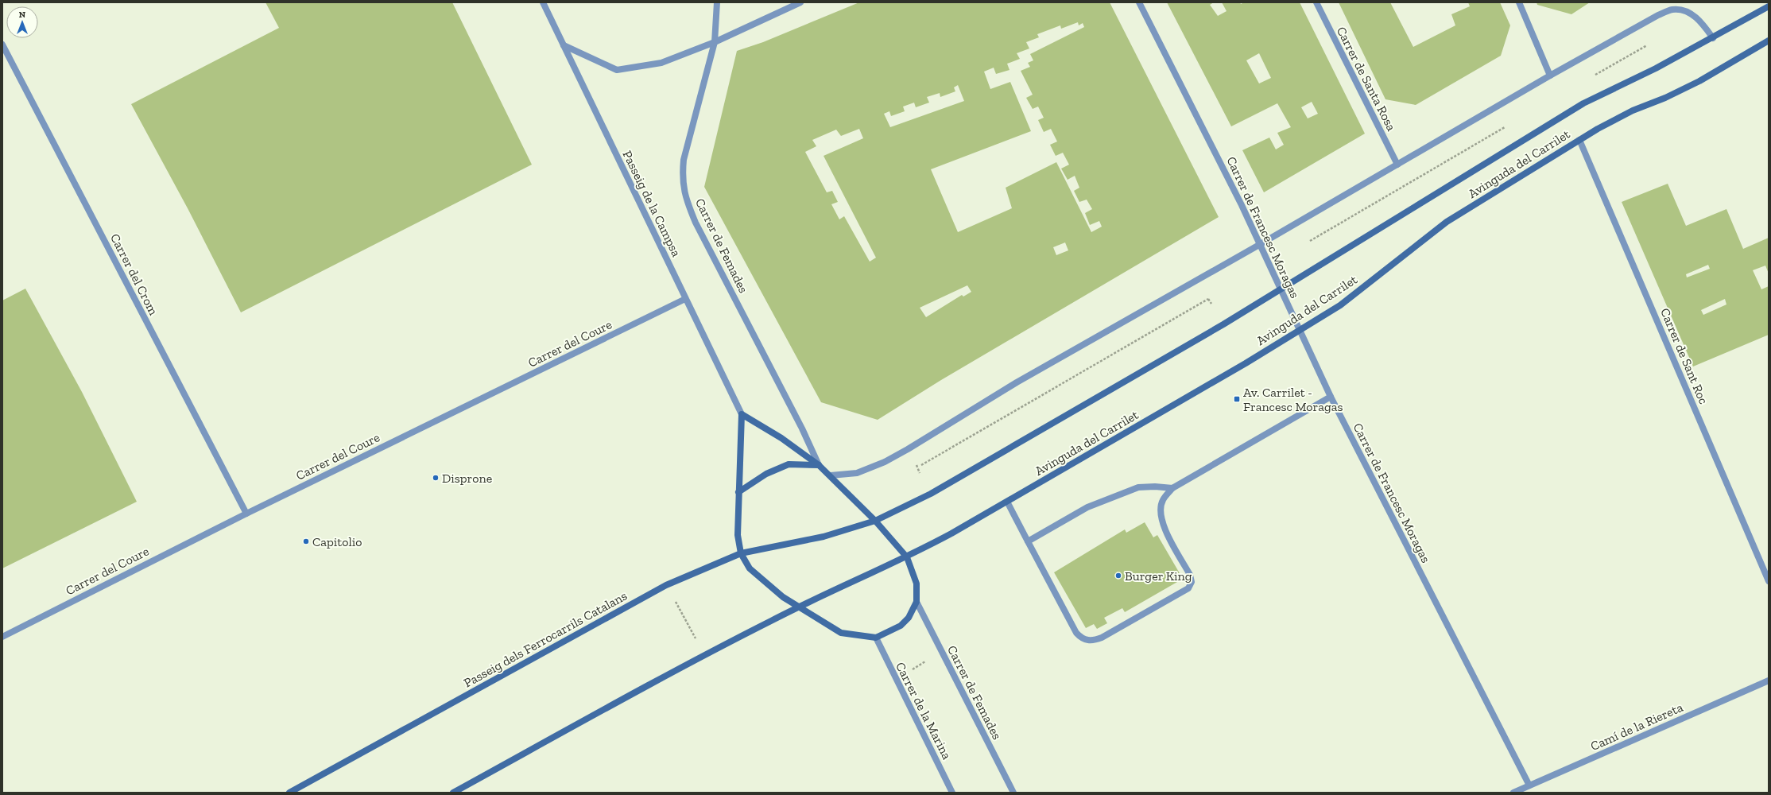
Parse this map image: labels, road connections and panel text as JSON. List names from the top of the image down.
{
  "streets": {
    "main road": ["Avinguda del Carrilet", "Passeig dels Ferrocarrils Catalans"],
    "street": [
      "Carrer de Santa Rosa",
      "Passeig de la Campsa",
      "Carrer de Francesc Moragas",
      "Carrer de Femades",
      "Carrer del Crom",
      "Carrer del Coure",
      "Carrer de Sant Roc",
      "Carrer de la Marina",
      "Camí de la Riereta"
    ]
  },
  "crossings": [
    ["Avinguda del Carrilet", "Carrer de Francesc Moragas"],
    ["Avinguda del Carrilet", "Carrer de Sant Roc"],
    ["Avinguda del Carrilet", "Passeig dels Ferrocarrils Catalans"],
    ["Passeig de la Campsa", "Carrer del Coure"],
    ["Carrer de Francesc Moragas", "Camí de la Riereta"],
    ["Carrer del Crom", "Carrer del Coure"]
  ],
  "places": {
    "transit": ["Av. Carrilet - Francesc Moragas"],
    "other": ["Disprone", "Capitolio", "Burger King"]
  },
  "north": "top"
}
